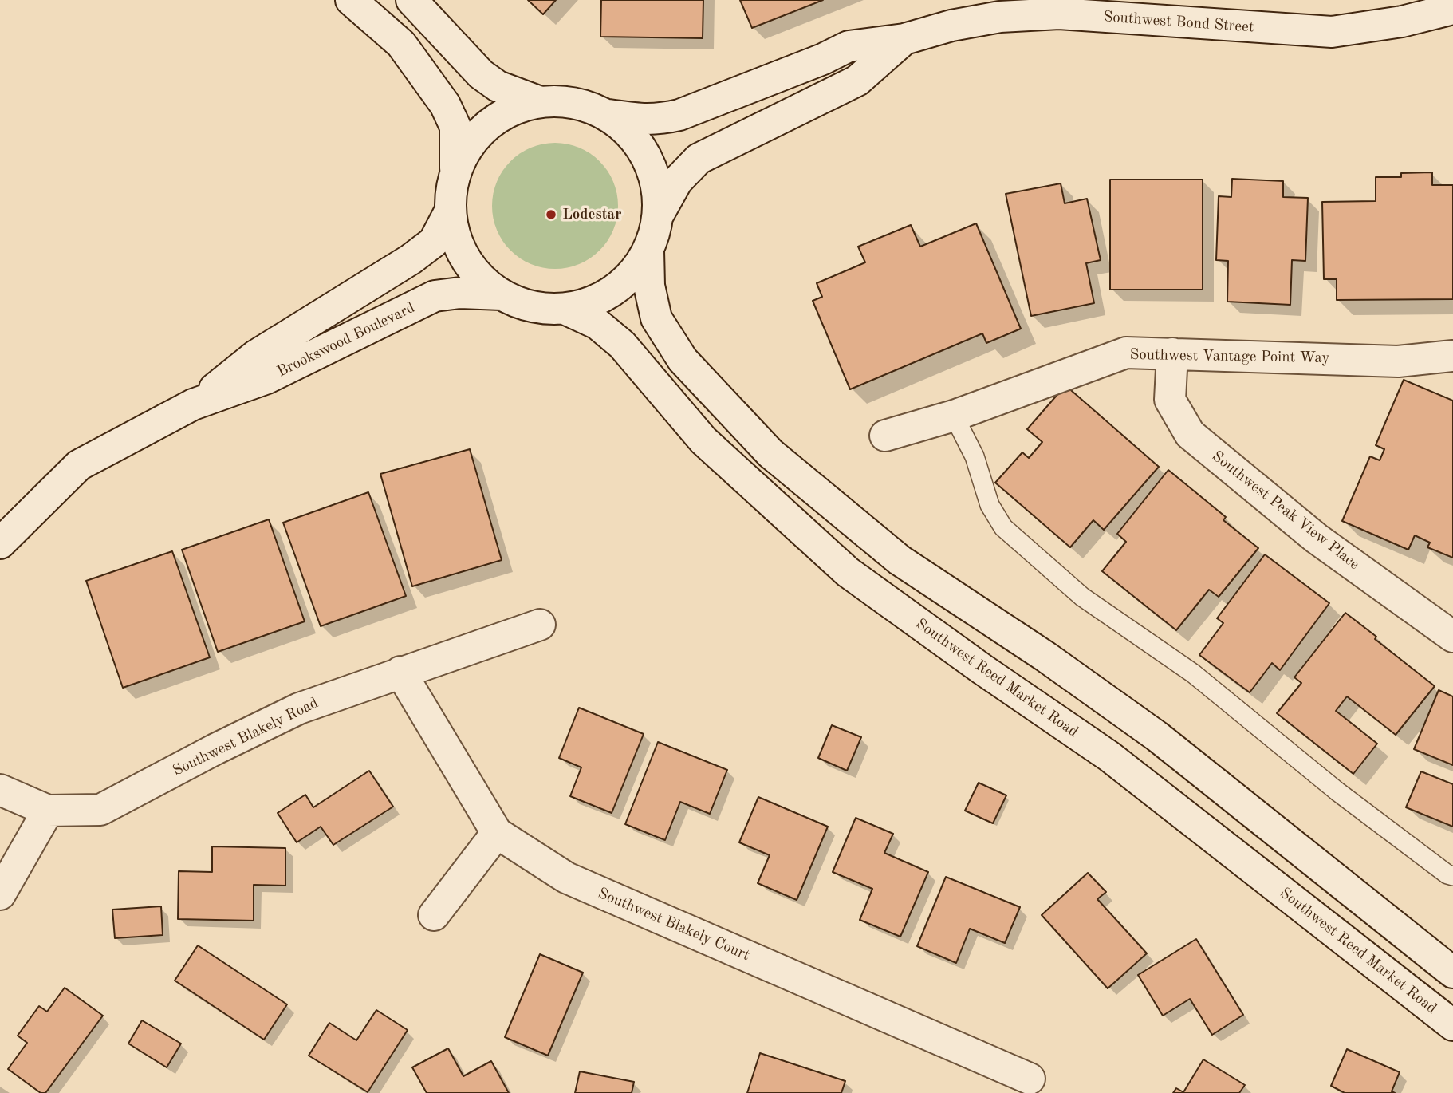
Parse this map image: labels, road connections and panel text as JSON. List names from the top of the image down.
{
  "streets": {
    "street": [
      "Southwest Bond Street",
      "Brookswood Boulevard",
      "Southwest Vantage Point Way",
      "Southwest Peak View Place",
      "Southwest Reed Market Road",
      "Southwest Blakely Road",
      "Southwest Blakely Court"
    ]
  },
  "crossings": [
    ["Southwest Vantage Point Way", "Southwest Peak View Place"],
    ["Southwest Blakely Road", "Southwest Blakely Court"]
  ],
  "places": ["Lodestar"]
}
